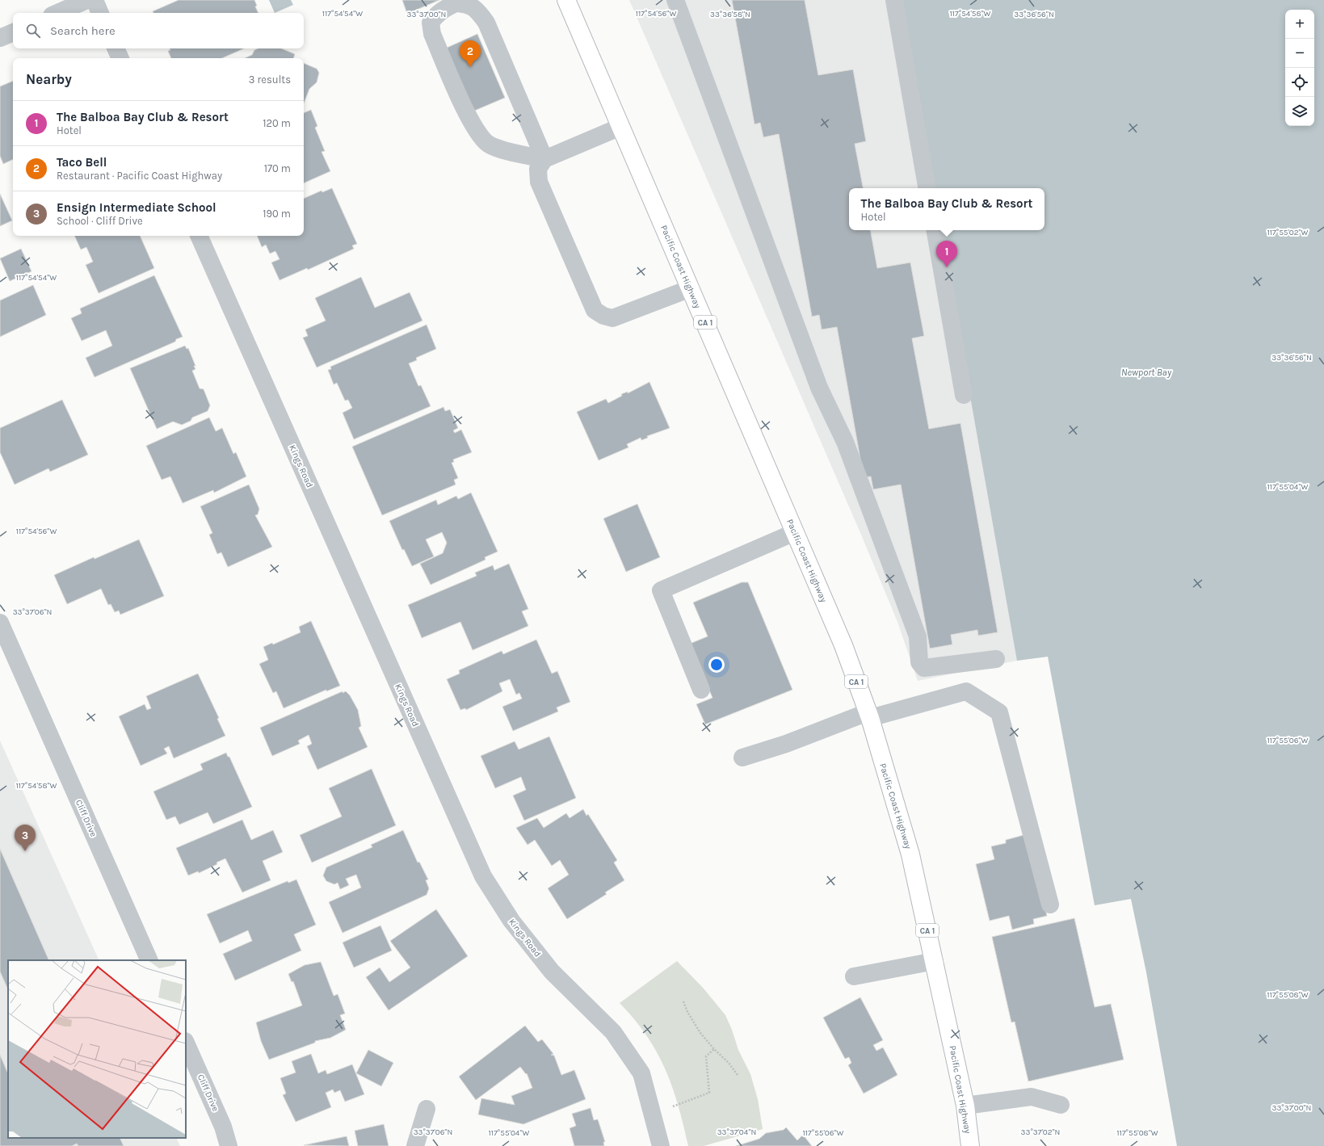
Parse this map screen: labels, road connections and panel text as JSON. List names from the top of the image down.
{
  "streets": {
    "highway": ["Pacific Coast Highway", "CA 1"],
    "street": ["Kings Road", "Cliff Drive"]
  },
  "water": ["Newport Bay"],
  "page": {
    "map_buttons": ["+", "−"],
    "search": "Search here",
    "pins": ["2", "1", "3"],
    "heading": ["Nearby", "3 results"],
    "list": [
      {
        "mark": "1",
        "name": "The Balboa Bay Club & Resort",
        "note": "Hotel",
        "value": "120 m"
      },
      {
        "mark": "2",
        "name": "Taco Bell",
        "note": "Restaurant · Pacific Coast Highway",
        "value": "170 m"
      },
      {
        "mark": "3",
        "name": "Ensign Intermediate School",
        "note": "School · Cliff Drive",
        "value": "190 m"
      }
    ],
    "popup": ["The Balboa Bay Club & Resort", "Hotel"]
  },
  "coordinates": [
    "117°54'54\"W",
    "117°54'56\"W",
    "117°54'58\"W",
    "33°36'56\"N",
    "33°37'00\"N",
    "33°36'58\"N",
    "117°55'02\"W",
    "117°55'04\"W",
    "33°37'06\"N",
    "117°55'06\"W",
    "117°55'08\"W",
    "33°37'04\"N",
    "33°37'02\"N"
  ]
}
